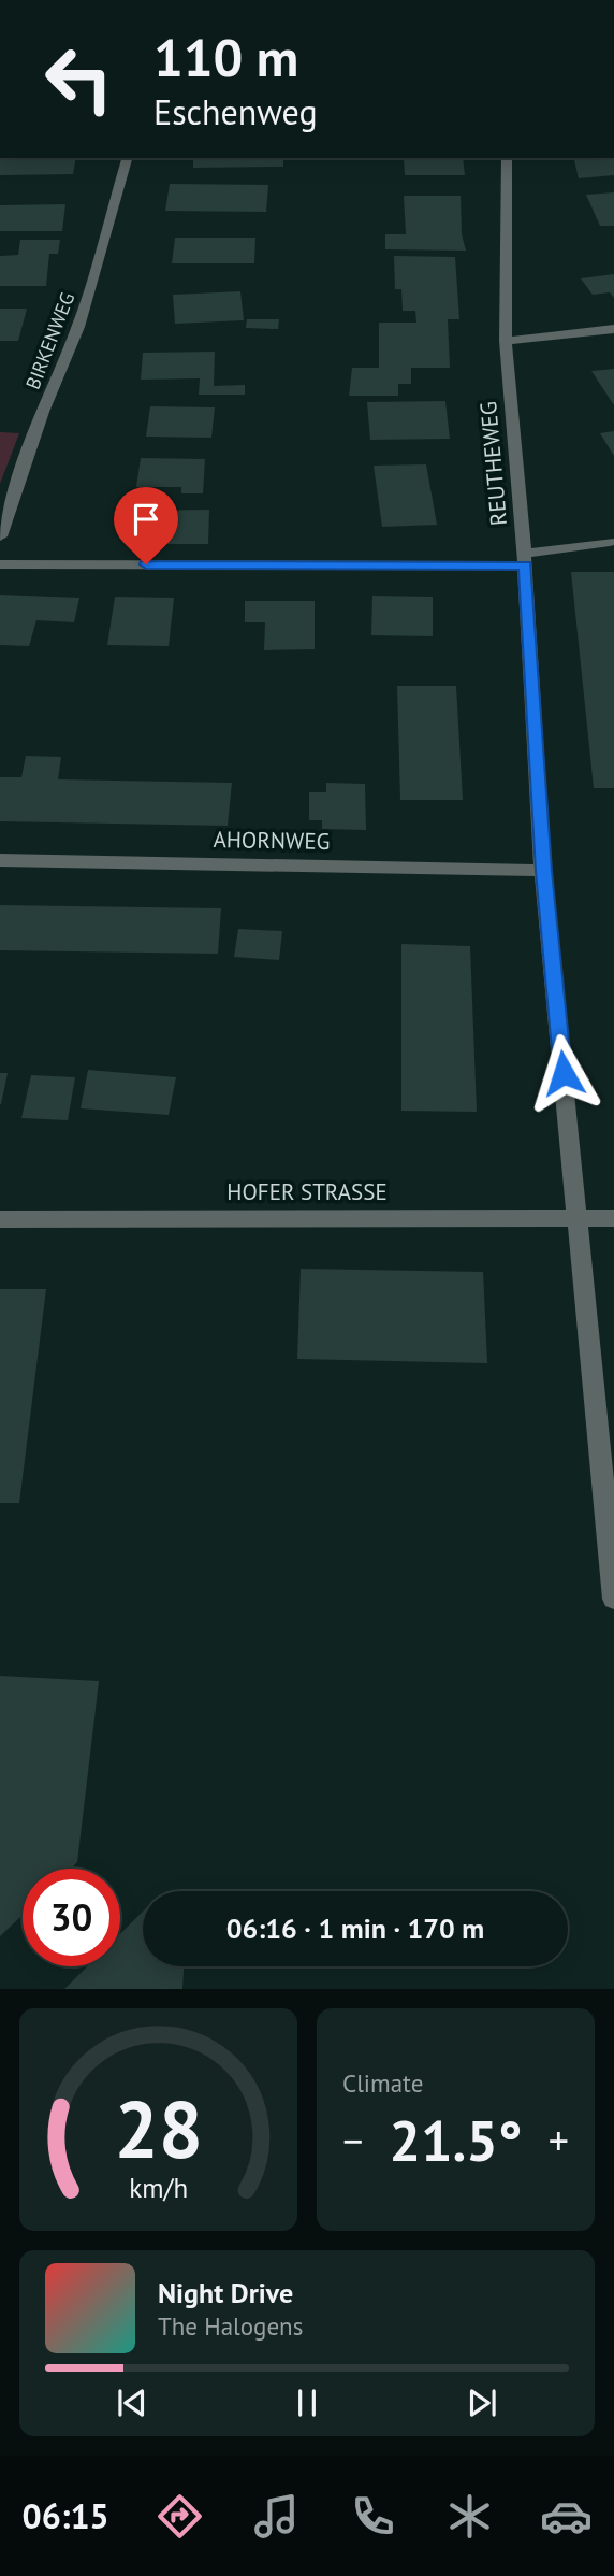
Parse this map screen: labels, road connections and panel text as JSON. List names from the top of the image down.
{
  "streets": {
    "street": [
      "BIRKENWEG",
      "REUTHEWEG",
      "AHORNWEG",
      "HOFER STRASSE"
    ]
  },
  "crossings": [
    ["REUTHEWEG", "AHORNWEG"],
    ["REUTHEWEG", "HOFER STRASSE"]
  ],
  "page": {
    "turn": ["110 m", "Eschenweg"],
    "limit": "30",
    "trip": "06:16 · 1 min · 170 m",
    "tile": "Climate",
    "heat": ["−", "21.5°", "+"],
    "song": ["Night Drive", "The Halogens"],
    "tabs": "06:15",
    "gauge": ["28", "km/h"]
  }
}
